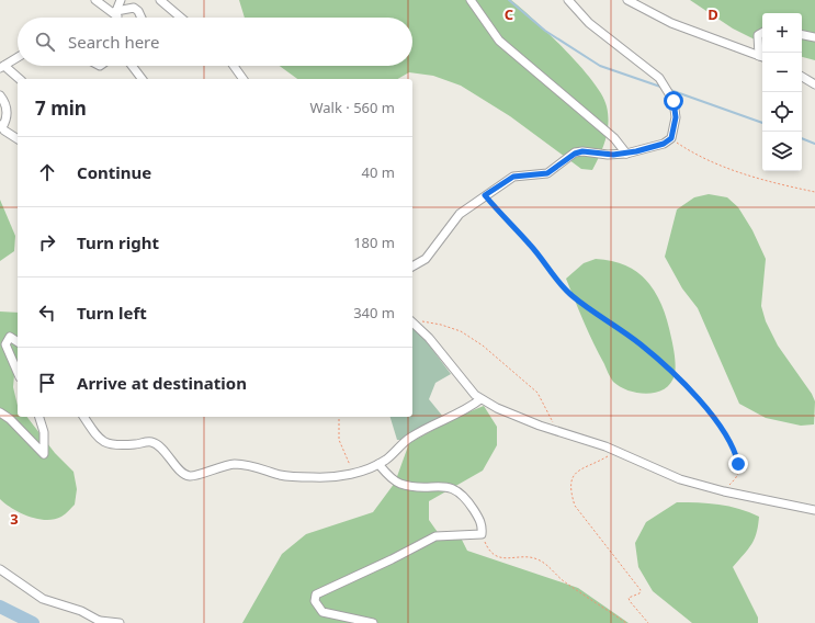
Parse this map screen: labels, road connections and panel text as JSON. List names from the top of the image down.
{
  "page": {
    "map_buttons": ["+", "−"],
    "search": "Search here",
    "heading": ["7 min", "Walk · 560 m"],
    "list": [
      ["Continue", "40 m"],
      ["Turn right", "180 m"],
      ["Turn left", "340 m"],
      "Arrive at destination"
    ]
  },
  "grid": {
    "columns": ["C", "D"],
    "rows": ["3"]
  }
}
